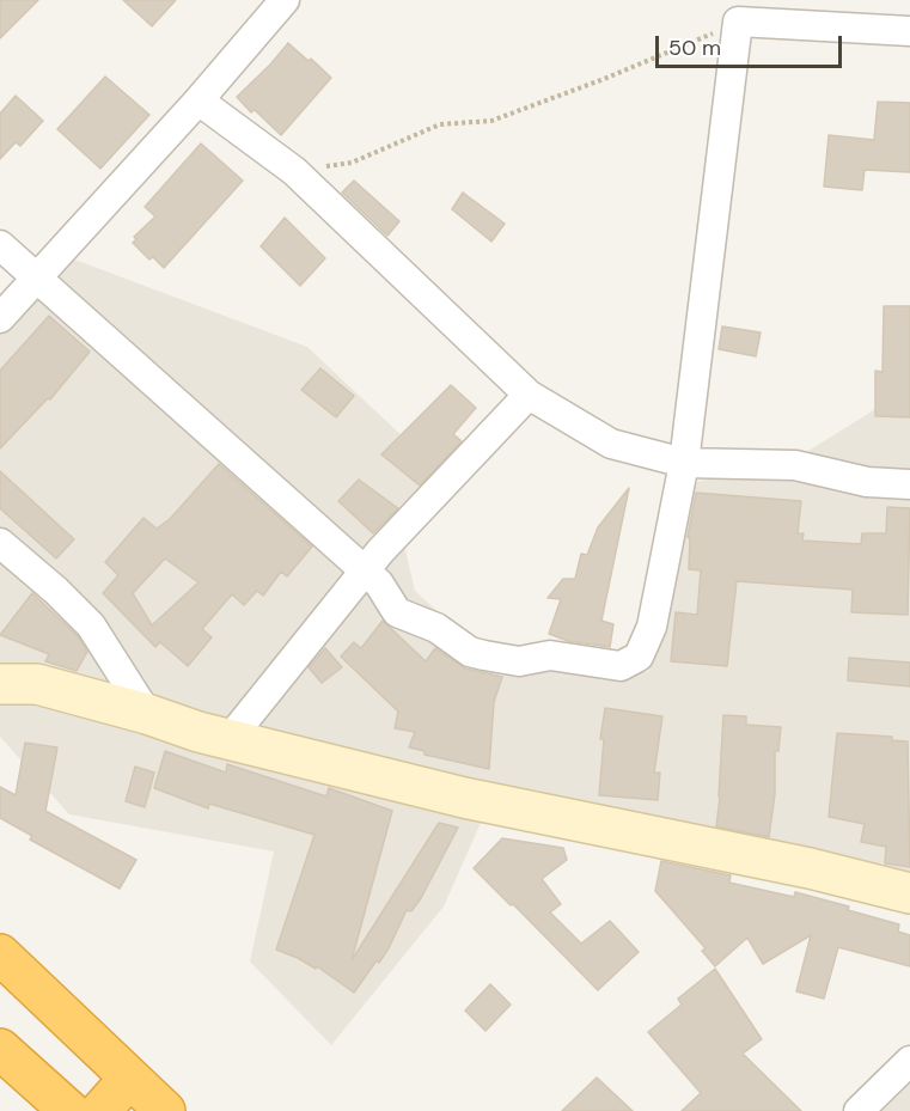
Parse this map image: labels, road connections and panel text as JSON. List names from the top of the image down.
{
  "scale_bar": "50 m"
}
